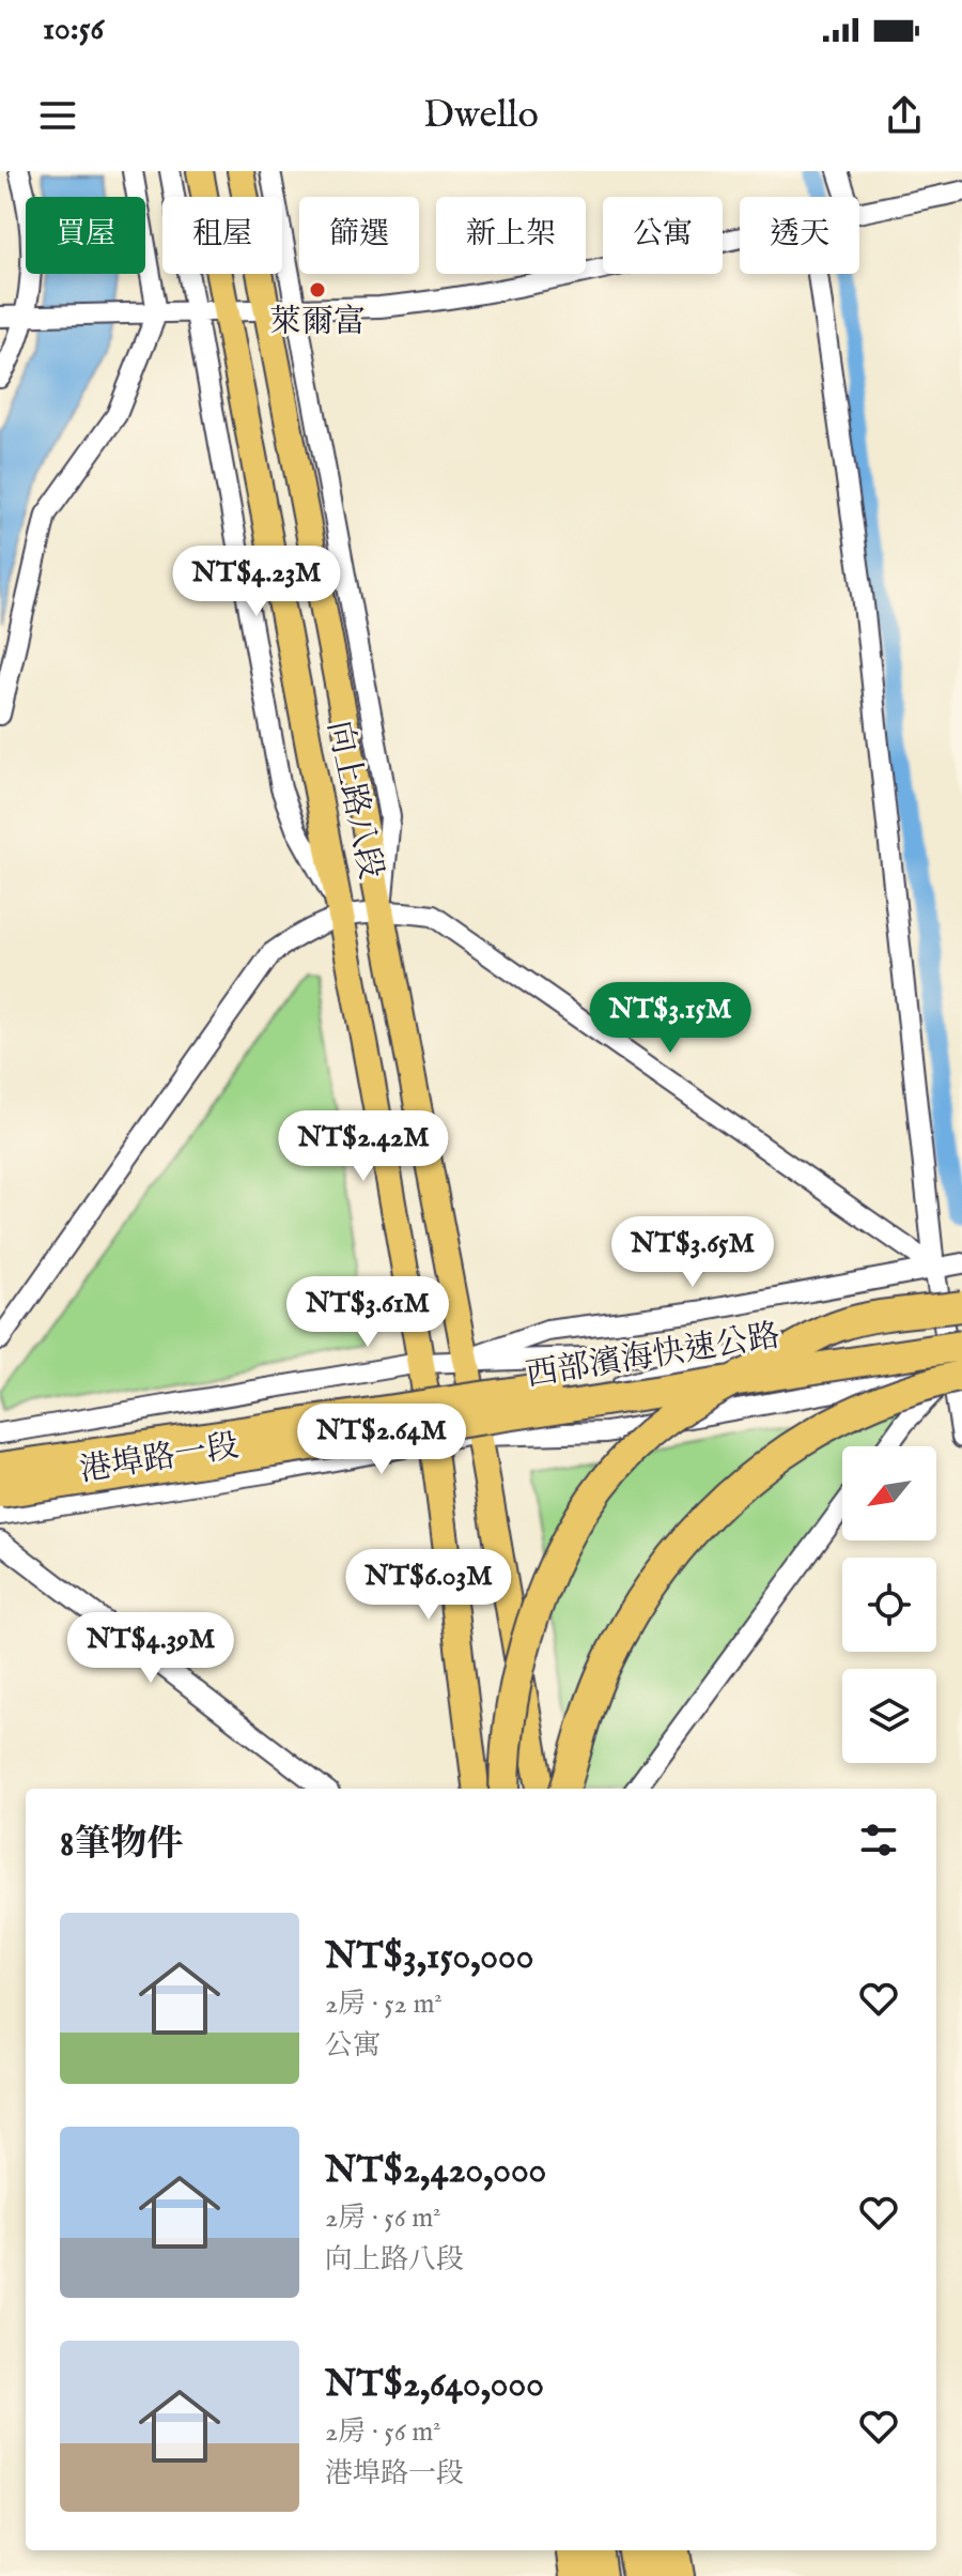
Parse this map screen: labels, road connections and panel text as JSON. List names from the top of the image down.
{
  "streets": {
    "highway": ["西部濱海快速公路"],
    "main road": ["向上路八段"],
    "street": ["港埠路一段"]
  },
  "crossings": [
    ["向上路八段", "港埠路一段"],
    ["西部濱海快速公路", "港埠路一段"]
  ],
  "places": ["萊爾富"],
  "north": "bottom left",
  "page": {
    "status": "10:56",
    "header": "Dwello",
    "chip": [
      "買屋",
      "租屋",
      "篩選",
      "新上架",
      "公寓",
      "透天"
    ],
    "price": [
      "NT$4.23M",
      "NT$3.15M",
      "NT$2.42M",
      "NT$3.65M",
      "NT$3.61M",
      "NT$2.64M",
      "NT$6.03M",
      "NT$4.39M"
    ],
    "heading": "8筆物件",
    "list": [
      {
        "name": "NT$3,150,000",
        "note": "2房 · 52 m² · 公寓"
      },
      {
        "name": "NT$2,420,000",
        "note": "2房 · 56 m² · 向上路八段"
      },
      {
        "name": "NT$2,640,000",
        "note": "2房 · 56 m² · 港埠路一段"
      }
    ]
  }
}
